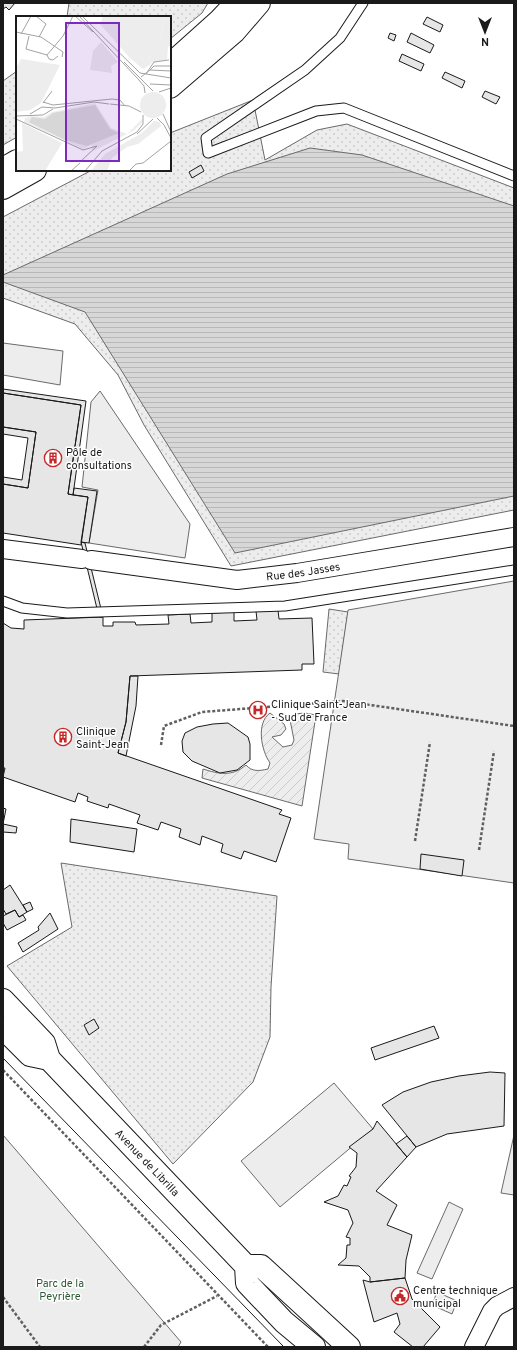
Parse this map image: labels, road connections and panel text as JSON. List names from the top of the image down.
{
  "streets": {
    "main road": ["Avenue de Librilla"],
    "street": ["Rue des Jasses"]
  },
  "parks": ["Parc de la Peyrière"],
  "places": {
    "building": ["Pôle de consultations", "Clinique Saint-Jean"],
    "hospital": ["Clinique Saint-Jean - Sud de France"],
    "public building": ["Centre technique municipal"]
  },
  "north": "bottom"
}
